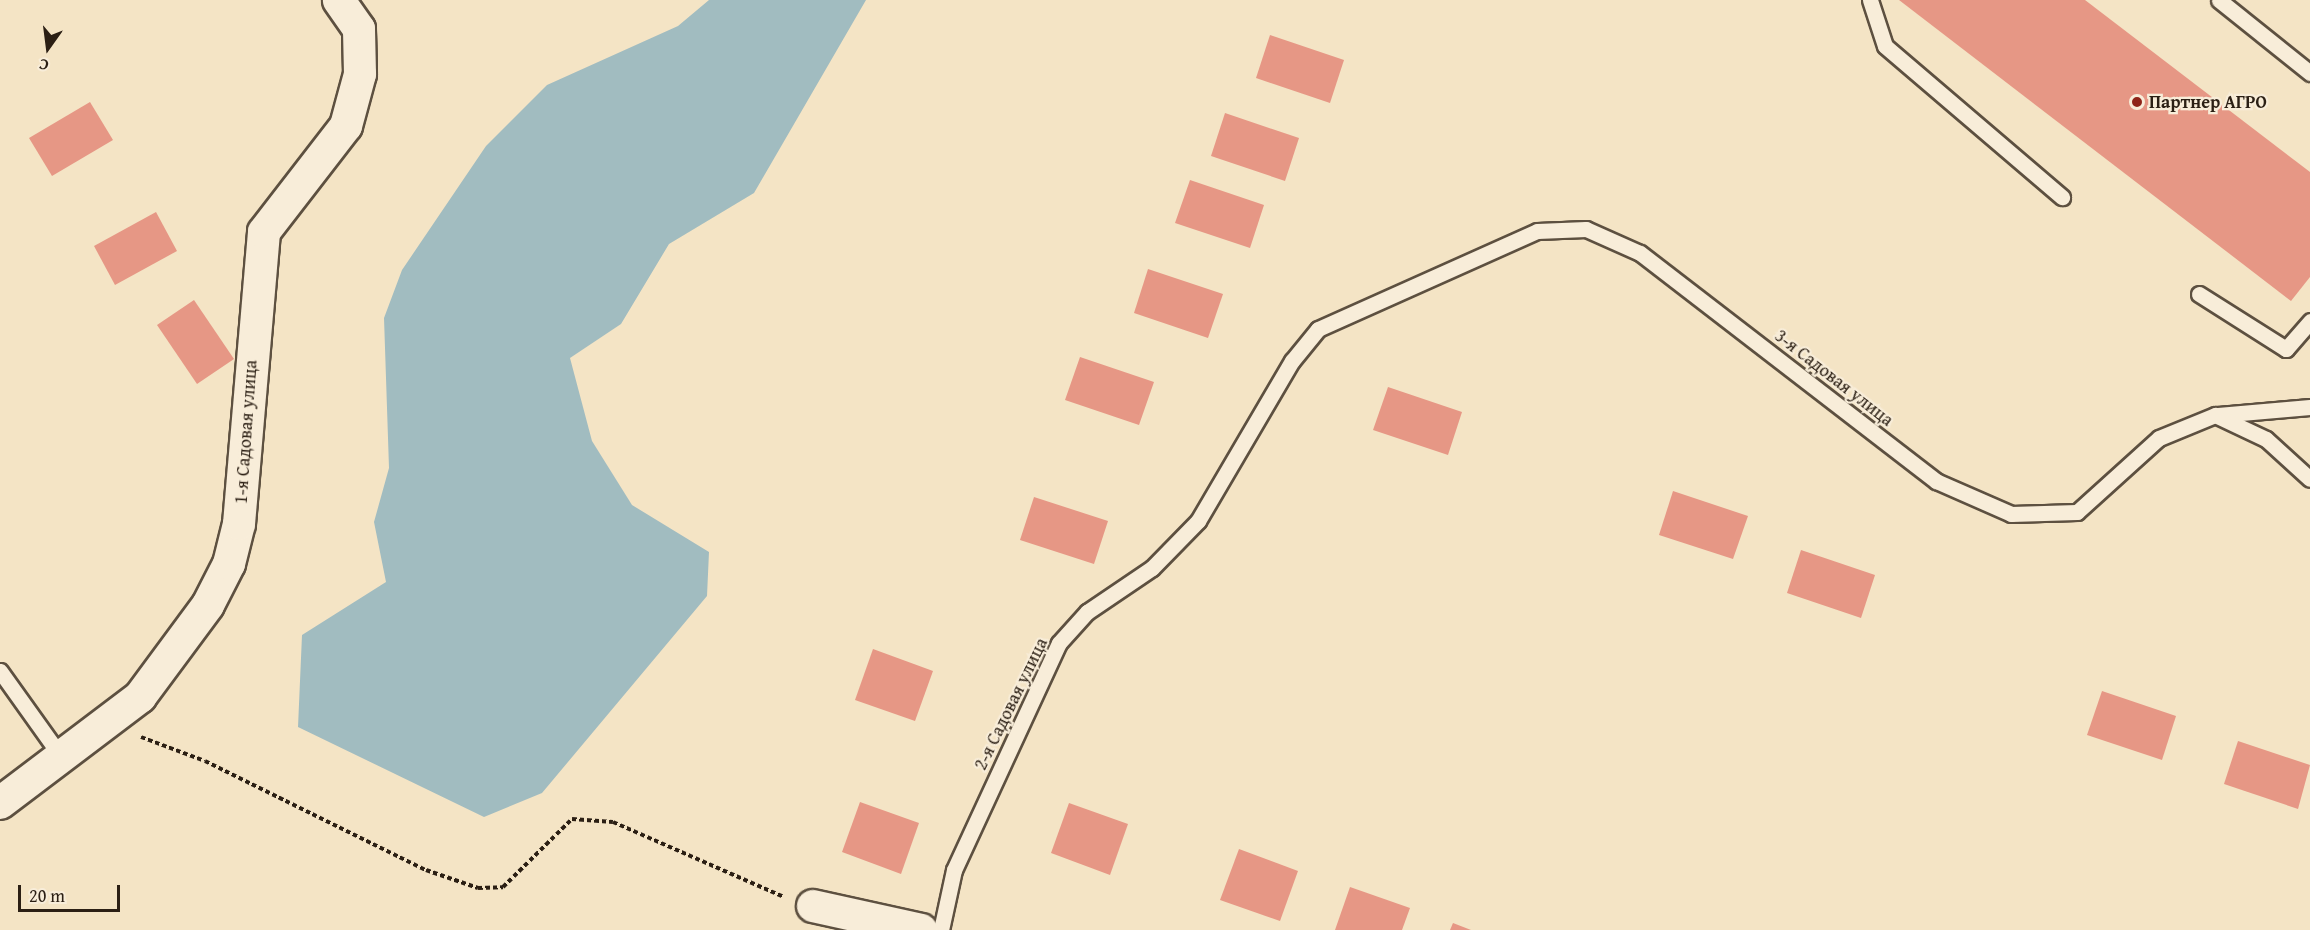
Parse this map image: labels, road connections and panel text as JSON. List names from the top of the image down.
{
  "streets": {
    "street": ["1-я Садовая улица"],
    "lane": ["3-я Садовая улица", "2-я Садовая улица"]
  },
  "crossings": [
    ["3-я Садовая улица", "2-я Садовая улица"]
  ],
  "places": ["Партнер АГРО"],
  "scale_bar": "20 m",
  "north": "bottom"
}
